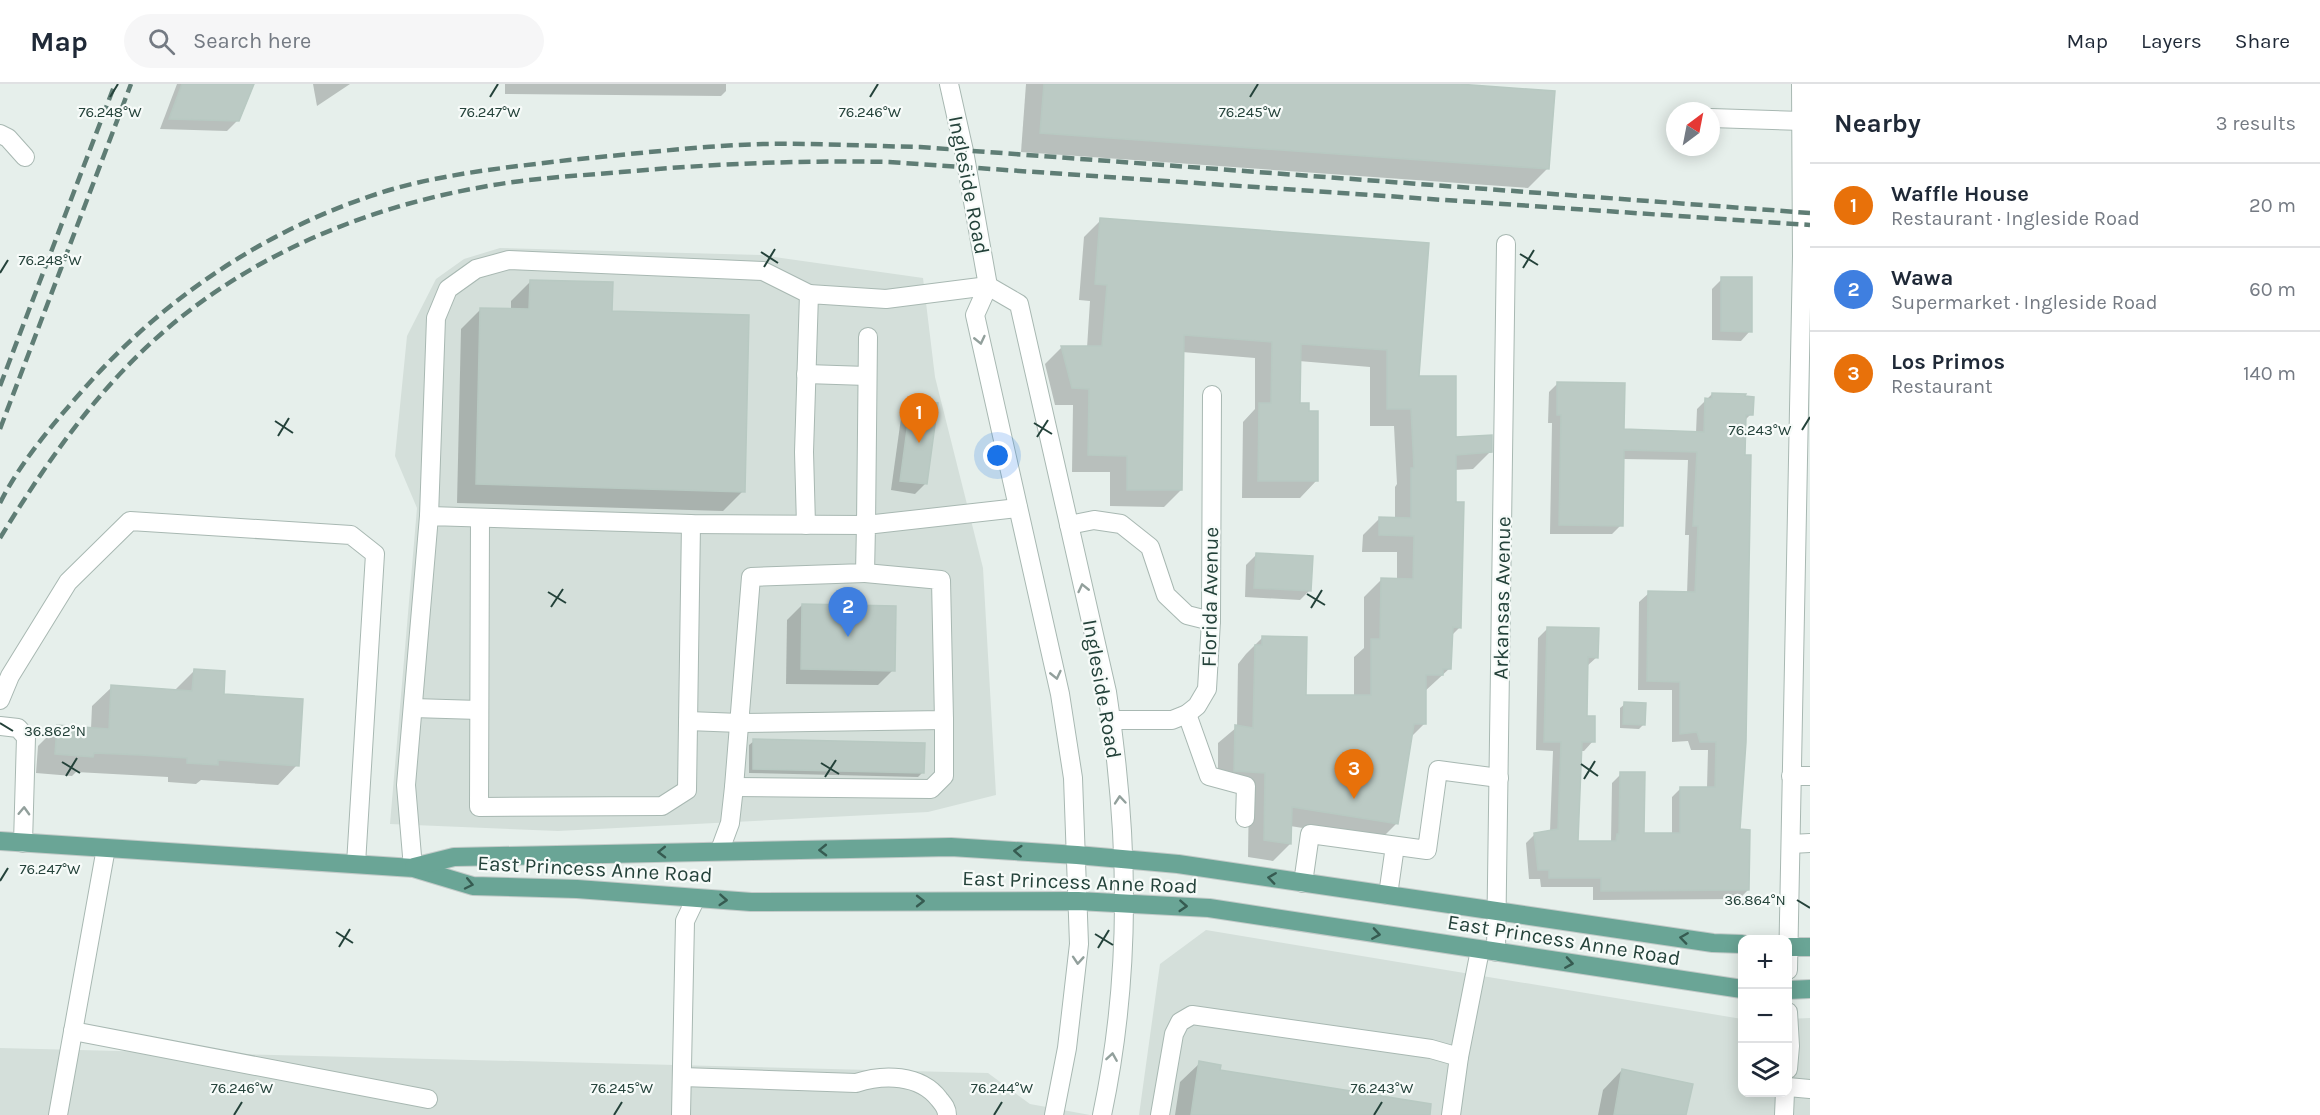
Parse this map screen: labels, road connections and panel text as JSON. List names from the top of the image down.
{
  "streets": {
    "main road": ["East Princess Anne Road"],
    "street": ["Ingleside Road", "Florida Avenue", "Arkansas Avenue"]
  },
  "crossings": [
    ["Ingleside Road", "East Princess Anne Road"],
    ["Arkansas Avenue", "East Princess Anne Road"]
  ],
  "north": "top right",
  "page": {
    "header": "Map",
    "search": "Search here",
    "nav": ["Map", "Layers", "Share"],
    "heading": ["Nearby", "3 results"],
    "list": [
      {
        "mark": "1",
        "name": "Waffle House",
        "note": "Restaurant · Ingleside Road",
        "value": "20 m"
      },
      {
        "mark": "2",
        "name": "Wawa",
        "note": "Supermarket · Ingleside Road",
        "value": "60 m"
      },
      {
        "mark": "3",
        "name": "Los Primos",
        "note": "Restaurant",
        "value": "140 m"
      }
    ],
    "pins": ["1", "2", "3"],
    "map_buttons": ["+", "−"]
  },
  "coordinates": [
    "76.248°W",
    "76.247°W",
    "76.246°W",
    "76.245°W",
    "76.243°W",
    "36.862°N",
    "36.864°N",
    "76.244°W"
  ]
}
